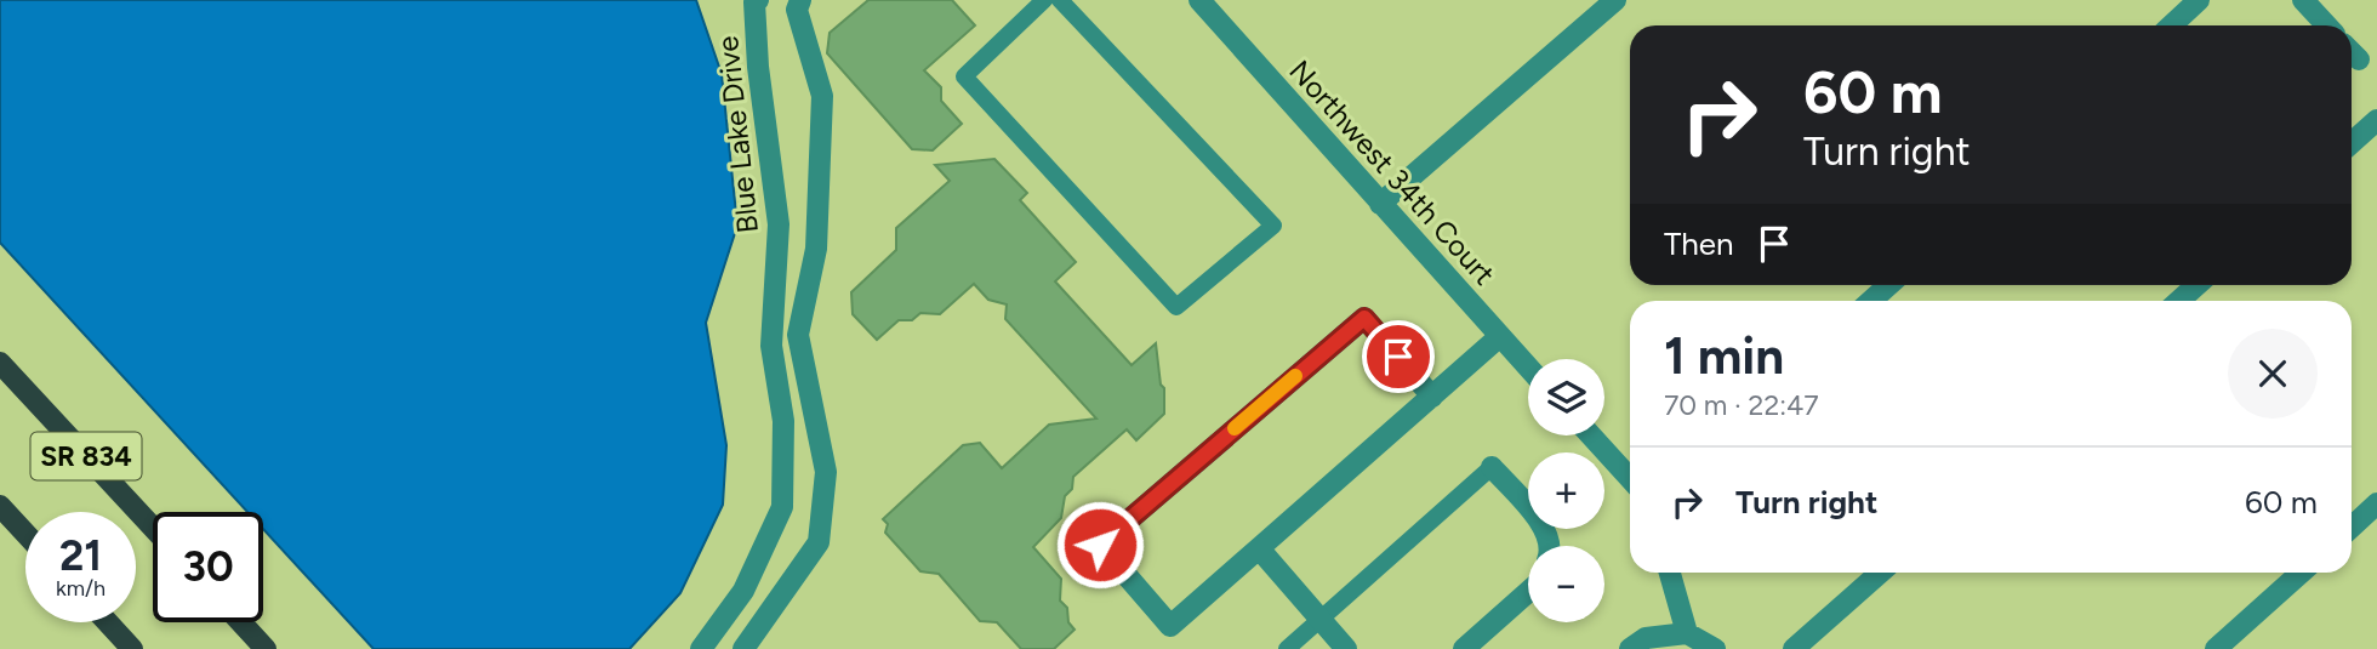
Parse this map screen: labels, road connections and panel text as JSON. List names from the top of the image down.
{
  "streets": {
    "main road": ["SR 834"],
    "street": ["Blue Lake Drive", "Northwest 34th Court"]
  },
  "page": {
    "turn": ["60 m", "Turn right"],
    "then": "Then",
    "heading": ["1 min", "70 m · 22:47"],
    "map_buttons": ["+", "−"],
    "list": [
      {
        "name": "Turn right",
        "value": "60 m"
      }
    ],
    "speed": "21 km/h",
    "limit": "30"
  }
}
